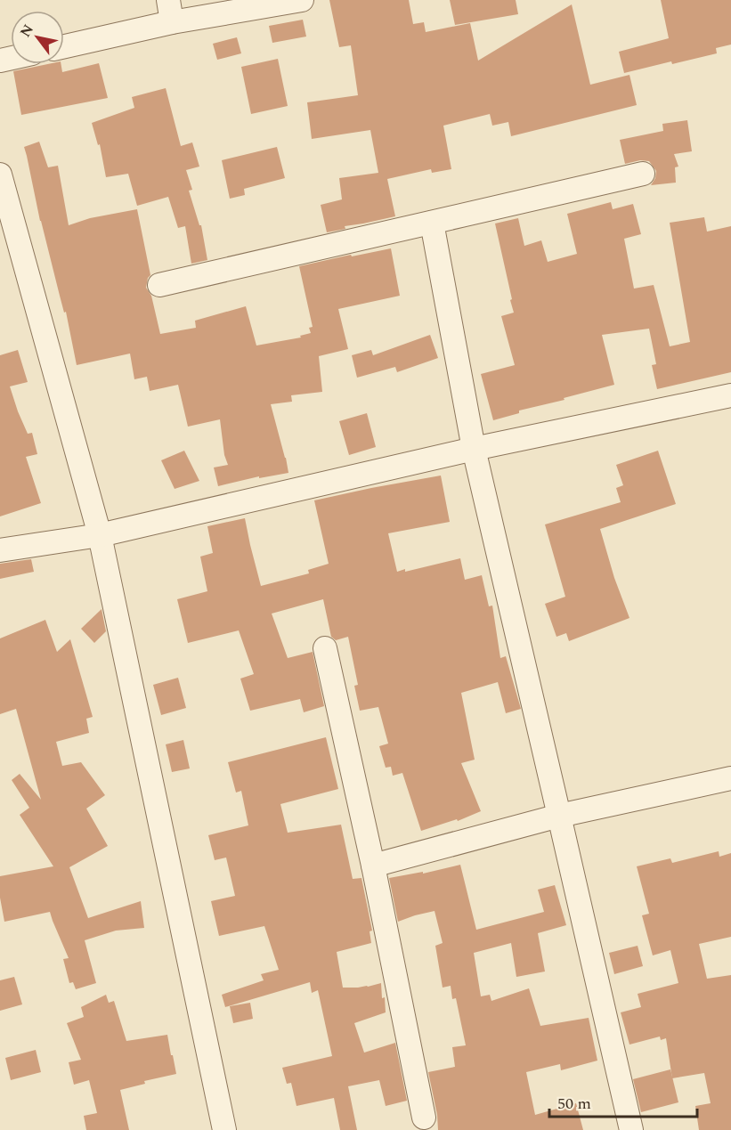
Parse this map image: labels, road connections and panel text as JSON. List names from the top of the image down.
{
  "scale_bar": "50 m",
  "north": "top left"
}
